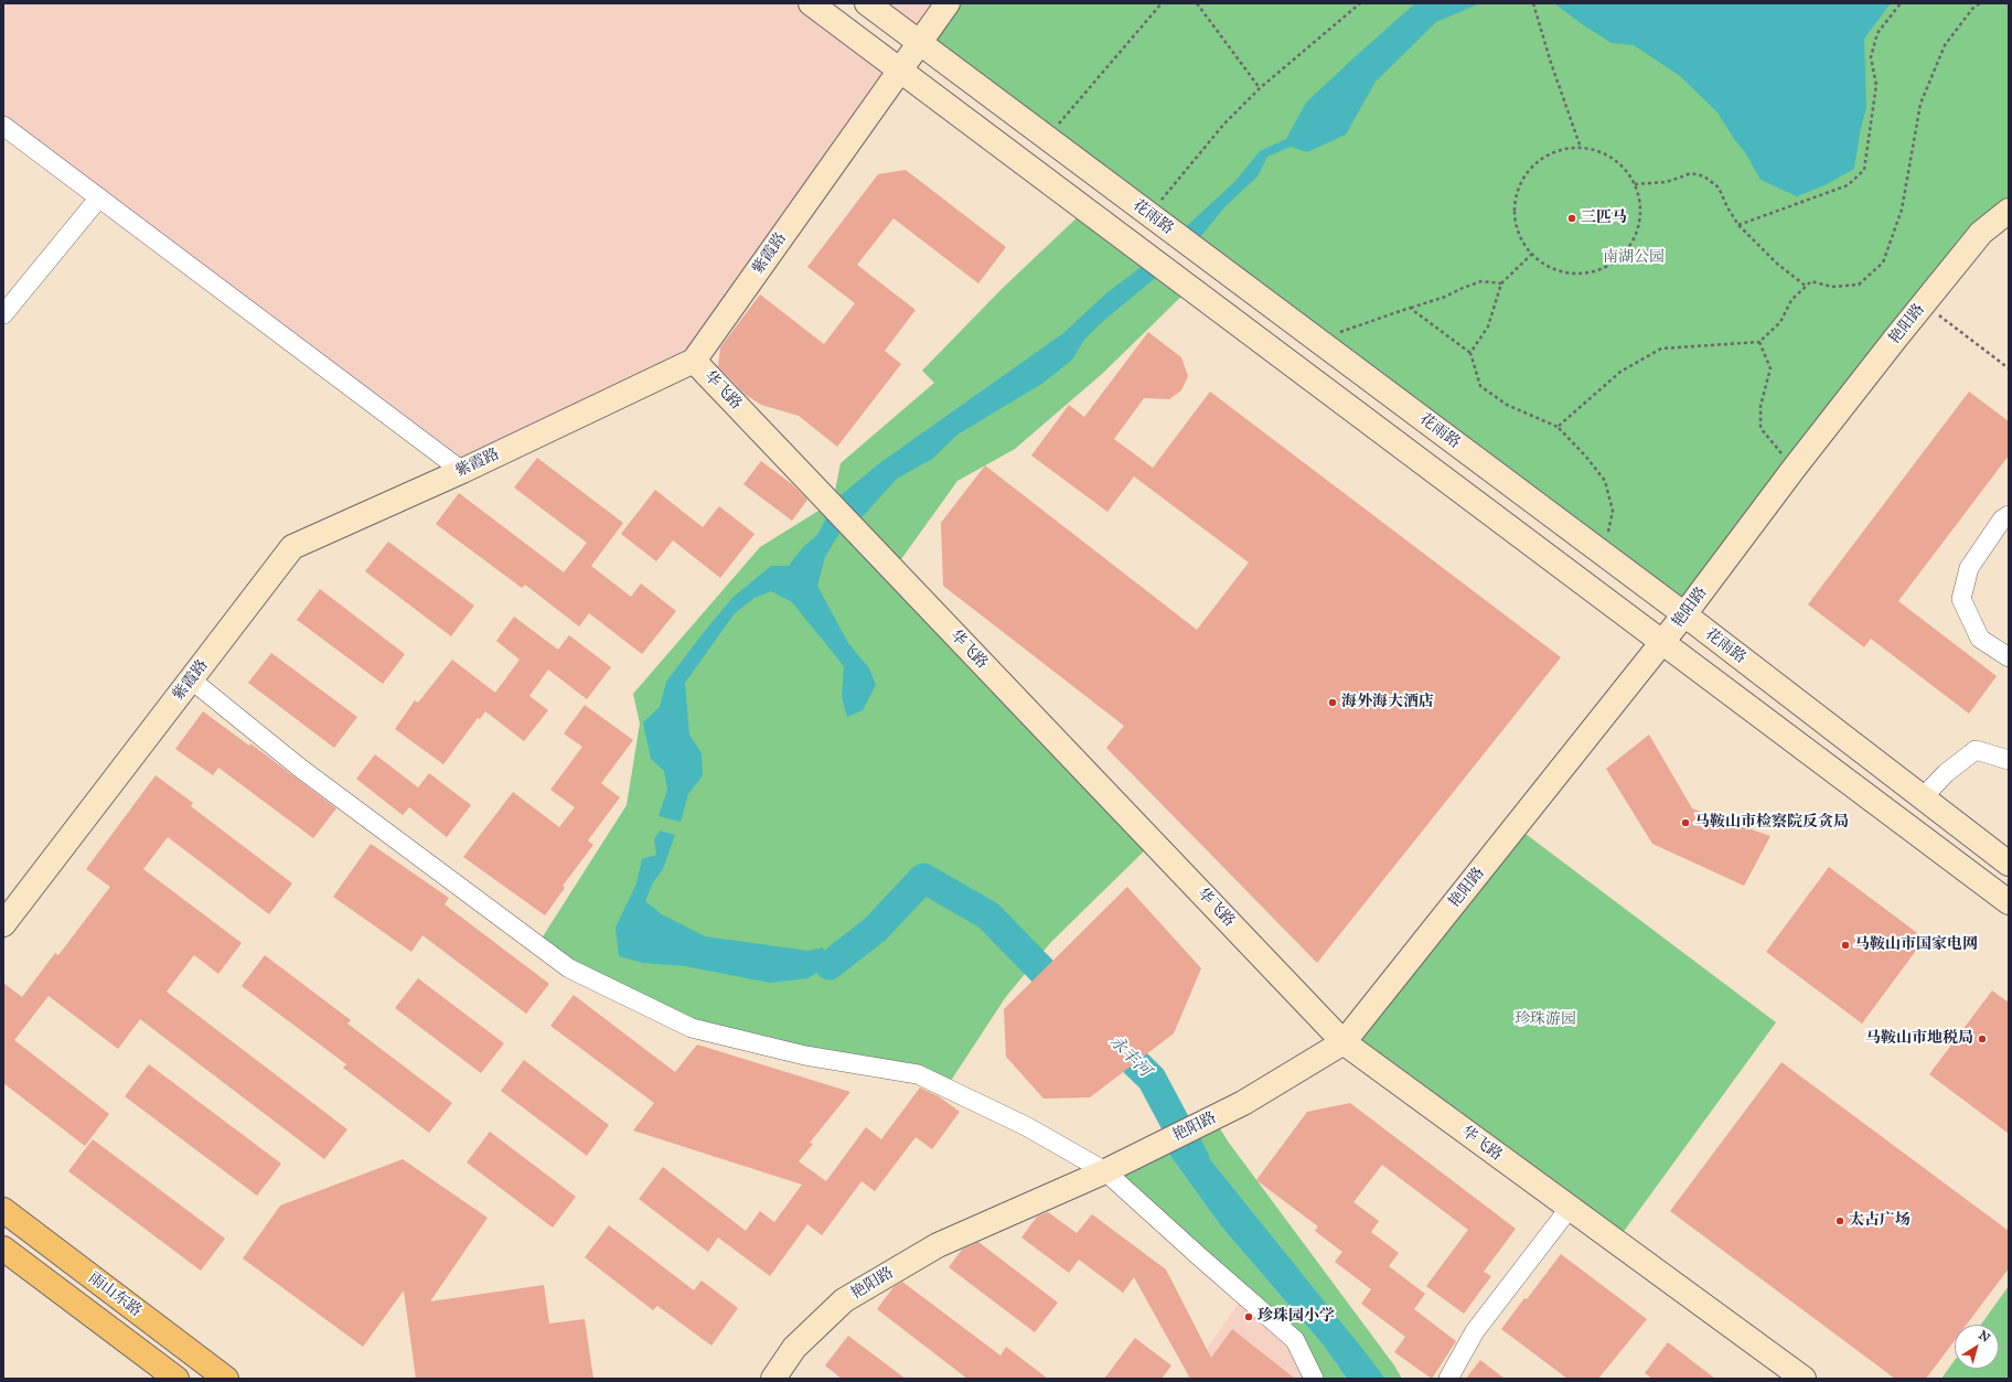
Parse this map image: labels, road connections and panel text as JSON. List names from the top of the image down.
{
  "streets": {
    "main road": ["雨山东路"],
    "street": [
      "花雨路",
      "紫霞路",
      "艳阳路",
      "华飞路"
    ]
  },
  "crossings": [
    ["花雨路", "紫霞路"],
    ["花雨路", "艳阳路"],
    ["紫霞路", "华飞路"],
    ["艳阳路", "华飞路"]
  ],
  "water": ["永丰河"],
  "parks": ["南湖公园", "珍珠游园"],
  "places": [
    "三匹马",
    "海外海大酒店",
    "马鞍山市检察院反贪局",
    "马鞍山市国家电网",
    "马鞍山市地税局",
    "太古广场",
    "珍珠园小学"
  ],
  "north": "top right"
}
